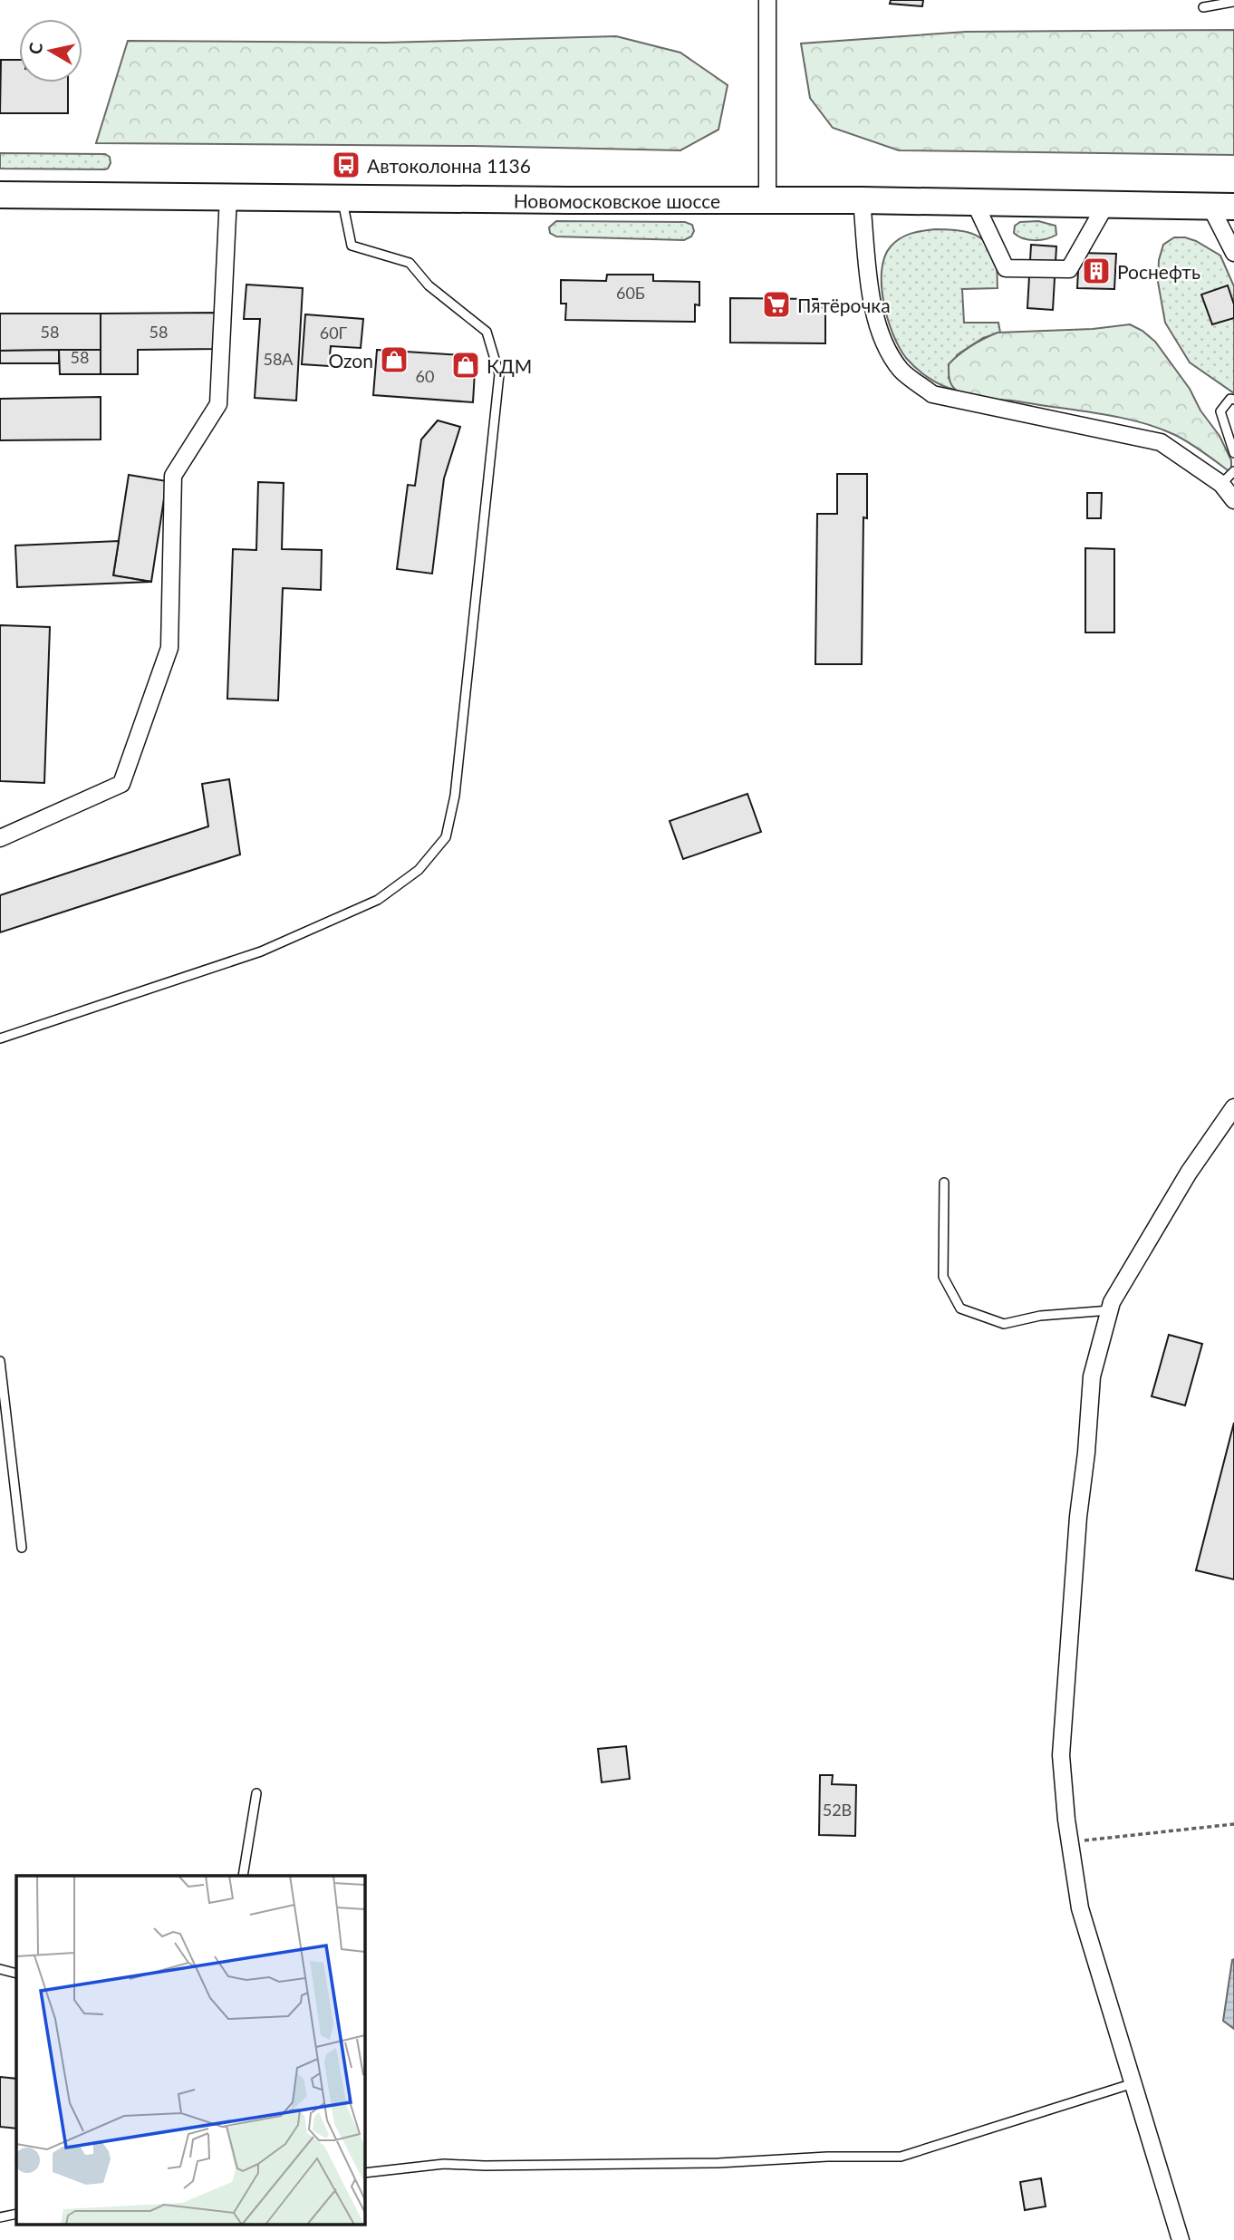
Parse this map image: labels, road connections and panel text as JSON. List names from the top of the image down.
{
  "streets": {
    "main road": ["Новомосковское шоссе"]
  },
  "places": {
    "bus stop": ["Автоколонна 1136"],
    "building": ["Роснефть"],
    "supermarket": ["Пятёрочка"],
    "shop": ["Ozon", "КДМ"]
  },
  "house_numbers": [
    "60Б",
    "58",
    "58",
    "60Г",
    "58",
    "58А",
    "60",
    "52В"
  ],
  "north": "left"
}
